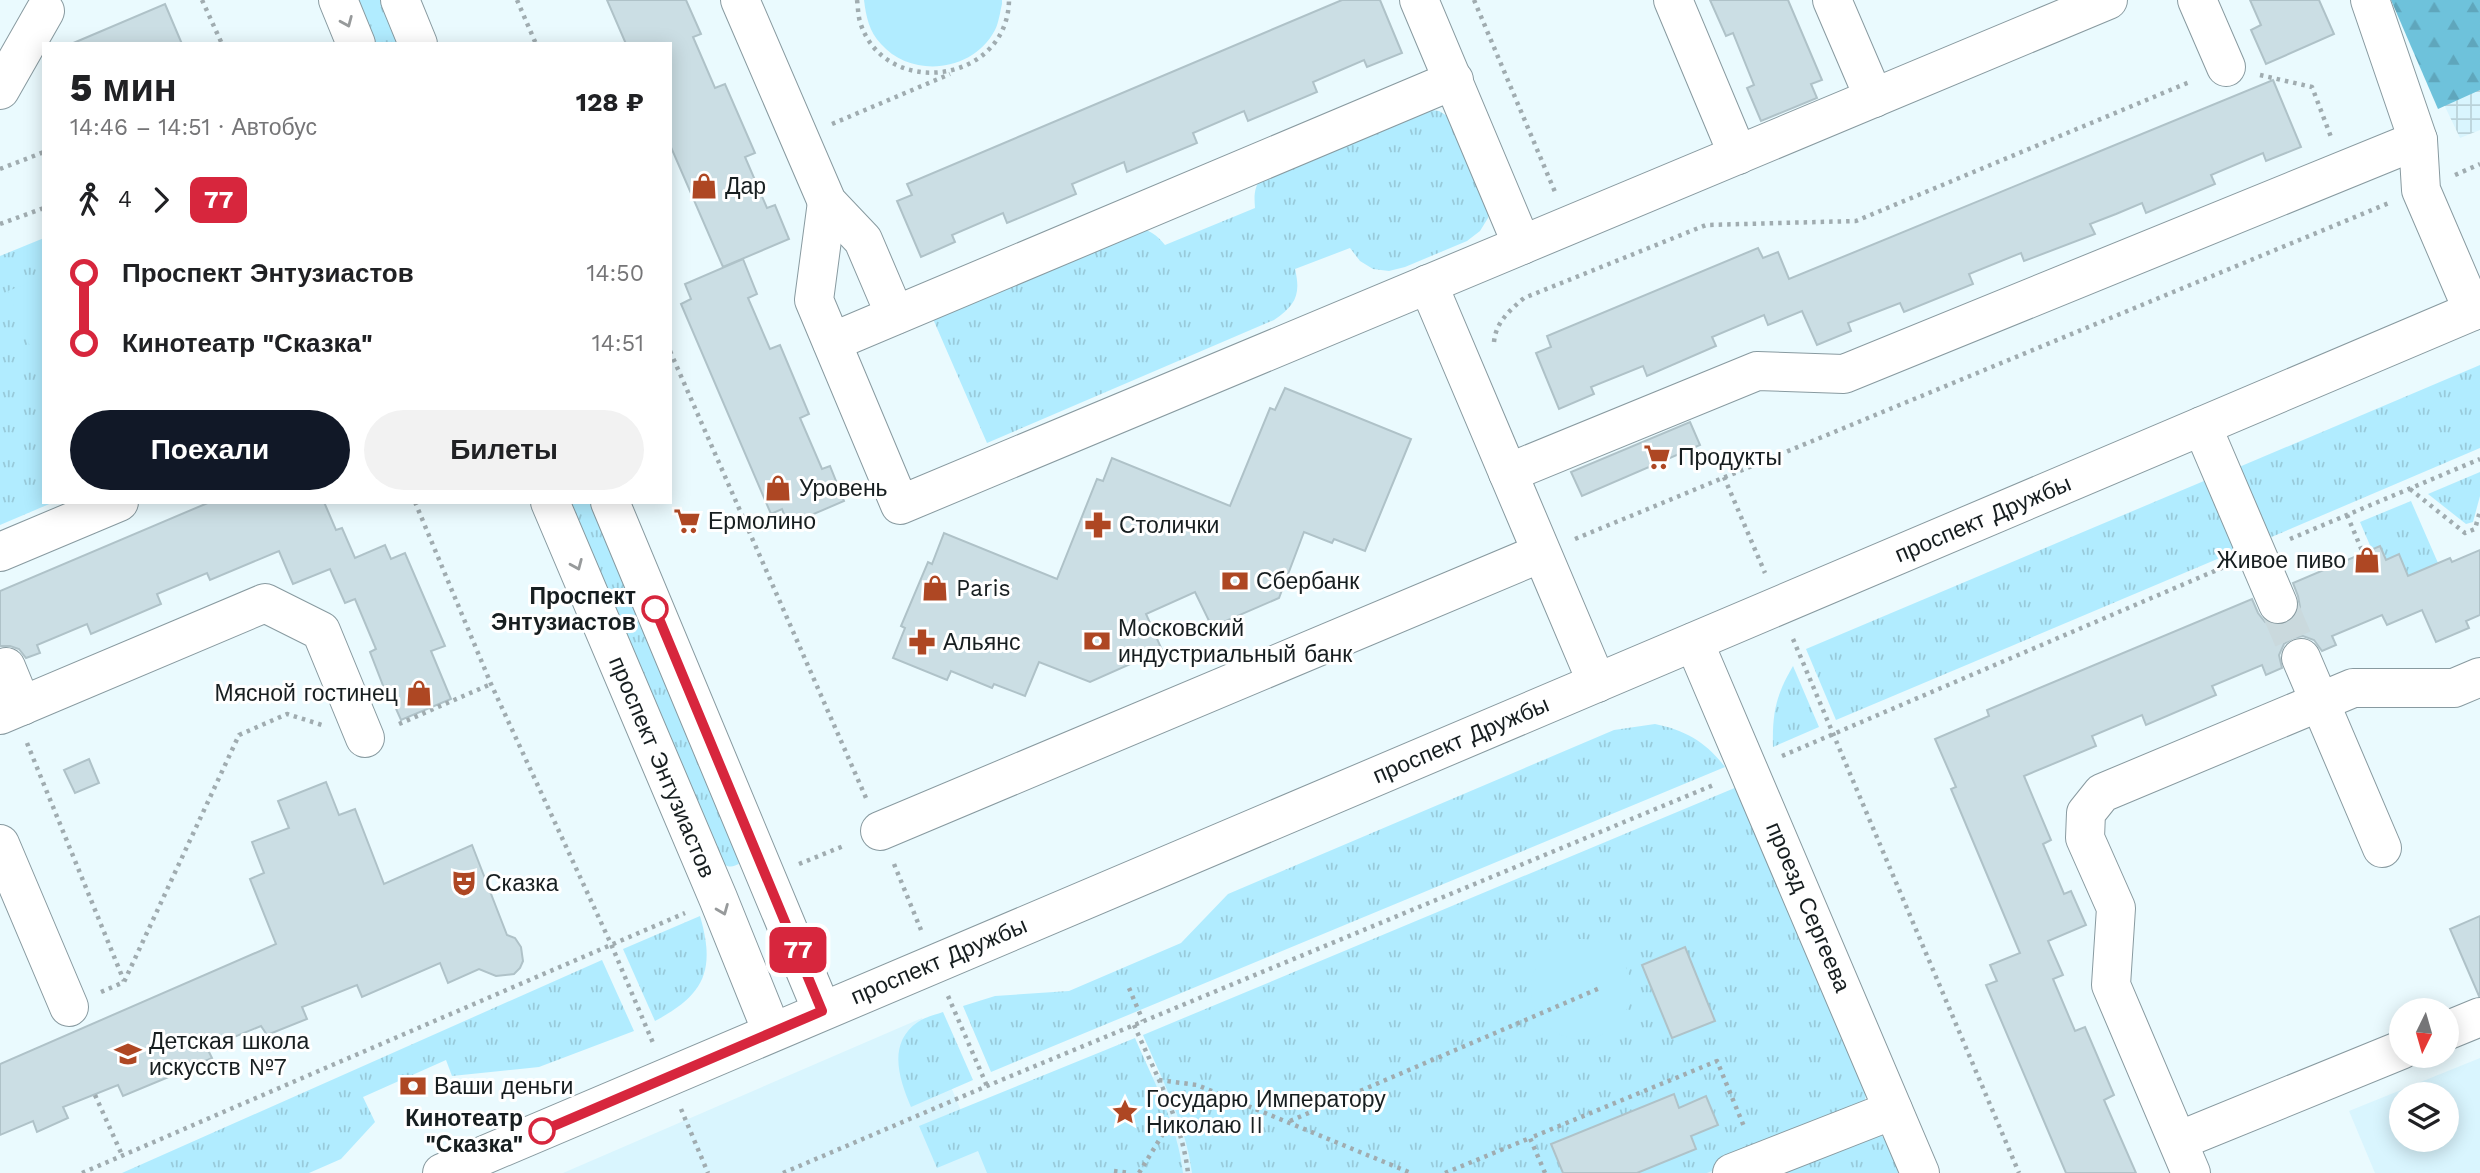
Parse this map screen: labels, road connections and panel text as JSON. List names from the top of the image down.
{
  "streets": {
    "main road": ["проспект Дружбы", "проспект Энтузиастов", "проезд Сергеева"]
  },
  "crossings": [
    ["проспект Дружбы", "проспект Энтузиастов"],
    ["проспект Дружбы", "проезд Сергеева"]
  ],
  "places": {
    "shop": [
      "Дар",
      "Уровень",
      "Живое пиво",
      "Paris",
      "Мясной гостинец"
    ],
    "supermarket": ["Продукты", "Ермолино"],
    "pharmacy": ["Столички", "Альянс"],
    "bank": ["Сбербанк", "Московский индустриальный банк", "Ваши деньги"],
    "other": ["Проспект Энтузиастов", "Кинотеатр \"Сказка\""],
    "theatre": ["Сказка"],
    "school or university": ["Детская школа искусств №7"],
    "place": ["Государю Императору Николаю II"]
  },
  "lines": ["bus line 77"],
  "north": "bottom",
  "page": {
    "on_map": "77",
    "heading": ["5 мин", "14:46 – 14:51 · Автобус", "128 ₽"],
    "legs": ["4", "77"],
    "list": [
      {
        "name": "Проспект Энтузиастов",
        "value": "14:50"
      },
      {
        "name": "Кинотеатр \"Сказка\"",
        "value": "14:51"
      }
    ],
    "buttons": ["Поехали", "Билеты"]
  }
}
